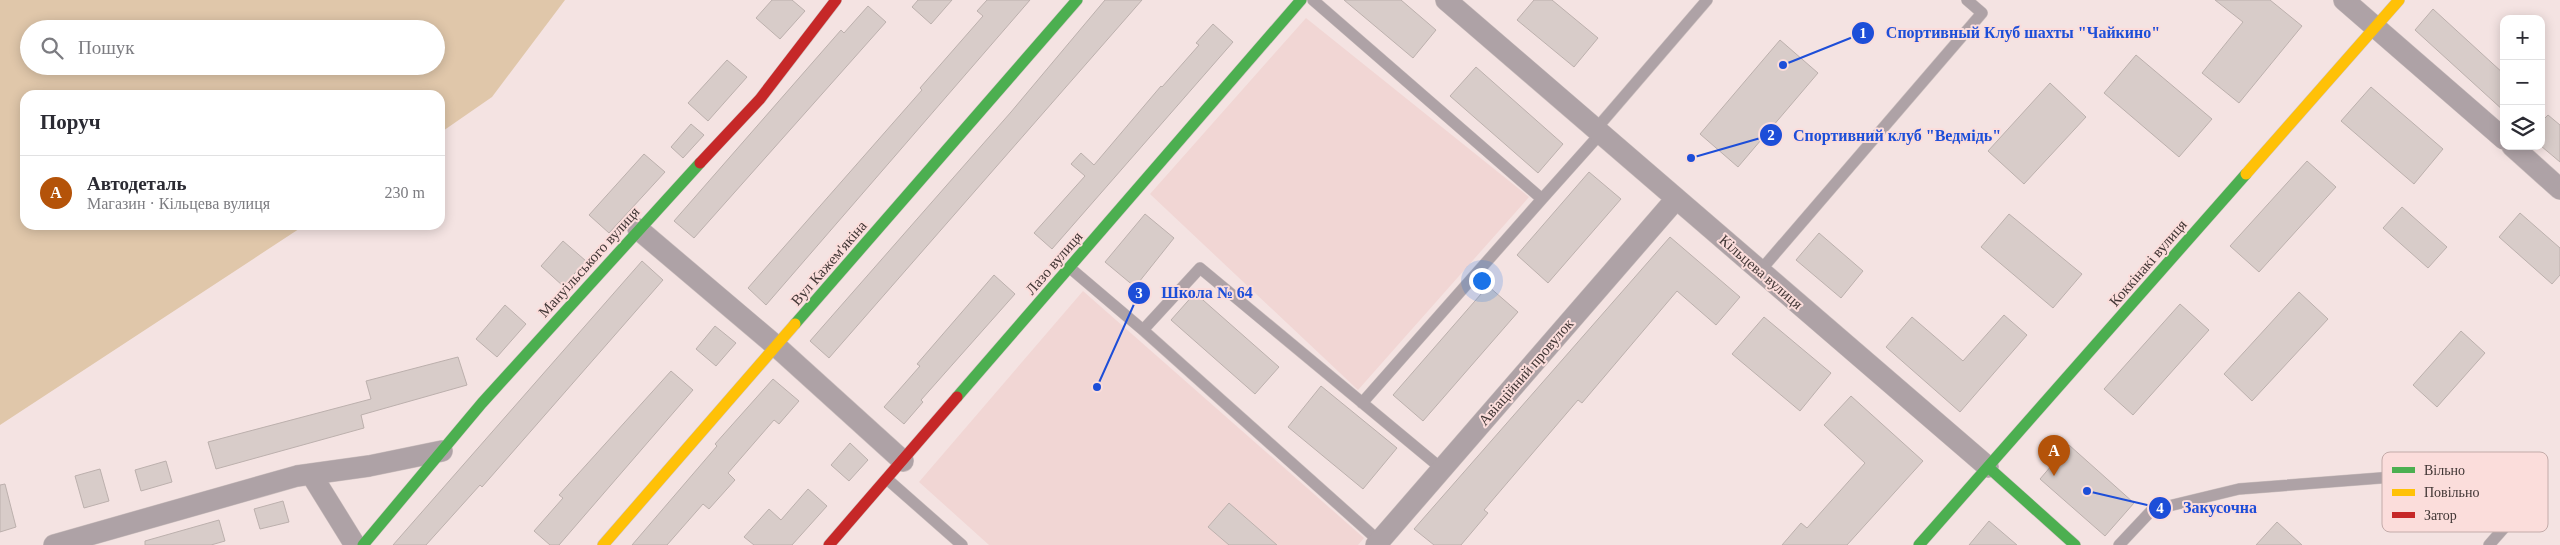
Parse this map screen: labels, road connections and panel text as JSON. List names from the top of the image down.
{
  "streets": {
    "street": [
      "Мануільського вулиця",
      "Вул Кажем'якіна",
      "Лазо вулиця",
      "Коккінакі вулиця",
      "Кільцева вулиця",
      "Авіаційний провулок"
    ]
  },
  "crossings": [
    ["Коккінакі вулиця", "Кільцева вулиця"],
    ["Кільцева вулиця", "Авіаційний провулок"]
  ],
  "places": [
    "Спортивный Клуб шахты \"Чайкино\"",
    "Спортивний клуб \"Ведмідь\"",
    "Школа № 64",
    "Закусочна"
  ],
  "legend": ["Вільно", "Повільно", "Затор"],
  "page": {
    "map_buttons": ["+", "−"],
    "search": "Пошук",
    "heading": "Поруч",
    "list": [
      {
        "mark": "A",
        "name": "Автодеталь",
        "note": "Магазин · Кільцева вулиця",
        "value": "230 m"
      }
    ],
    "pins": "A"
  }
}
